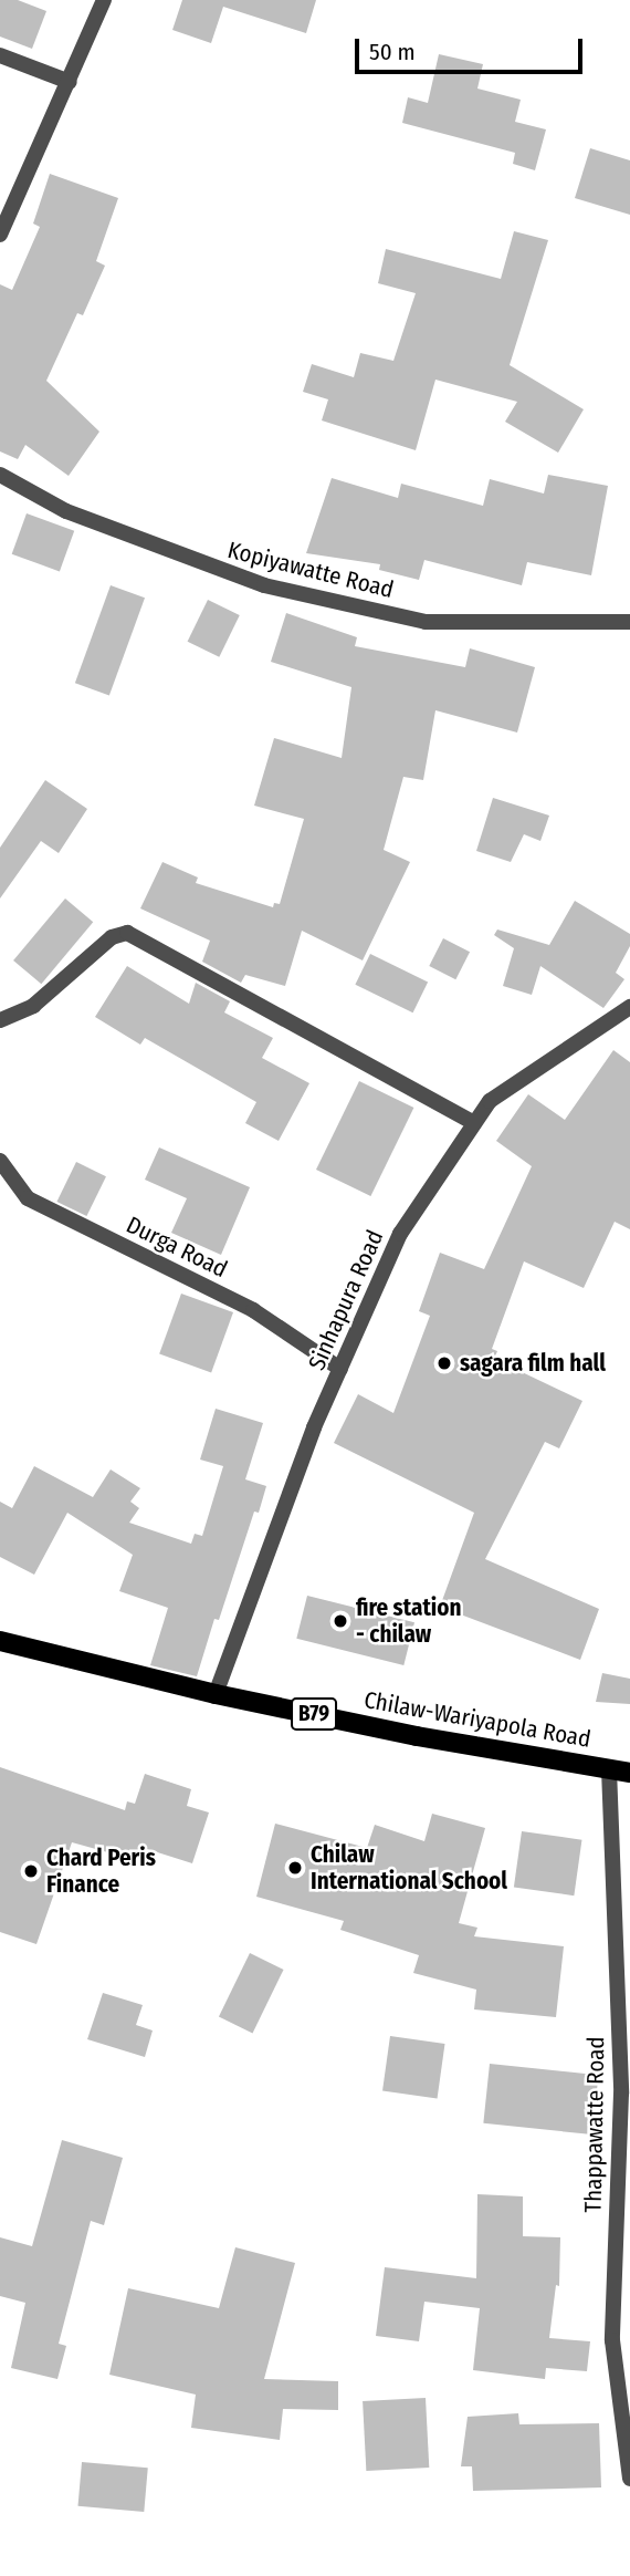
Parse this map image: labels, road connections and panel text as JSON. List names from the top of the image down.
{
  "streets": {
    "main road": ["B79", "Chilaw-Wariyapola Road"],
    "street": [
      "Kopiyawatte Road",
      "Durga Road",
      "Sinhapura Road",
      "Thappawatte Road"
    ]
  },
  "crossings": [
    ["Durga Road", "Sinhapura Road"],
    ["Sinhapura Road", "Chilaw-Wariyapola Road"],
    ["Chilaw-Wariyapola Road", "Thappawatte Road"]
  ],
  "places": [
    "sagara film hall",
    "fire station - chilaw",
    "Chilaw International School",
    "Chard Peris Finance"
  ],
  "scale_bar": "50 m"
}
